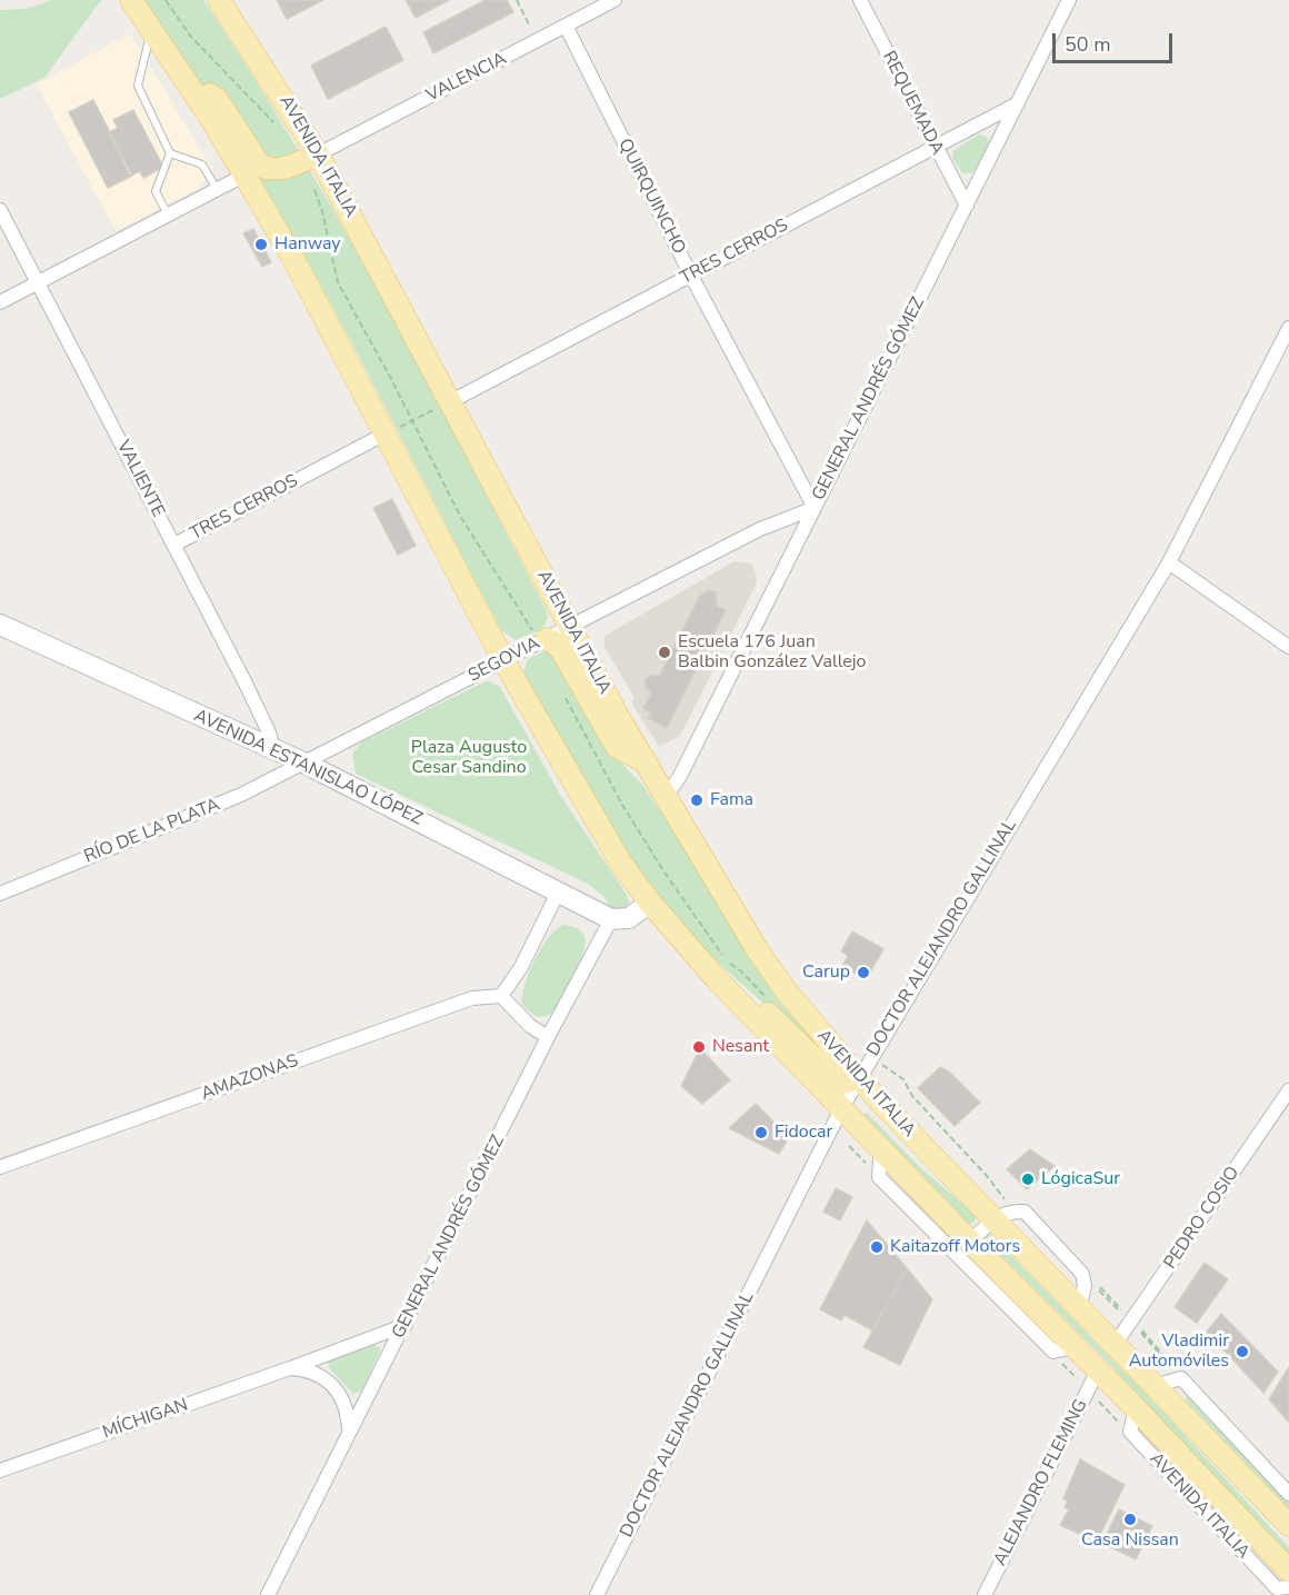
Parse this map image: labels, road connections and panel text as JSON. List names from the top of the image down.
{
  "streets": {
    "main road": ["AVENIDA ITALIA"],
    "street": [
      "VALENCIA",
      "REQUEMADA",
      "QUIRQUINCHO",
      "TRES CERROS",
      "GENERAL ANDRÉS GÓMEZ",
      "VALIENTE",
      "SEGOVIA",
      "AVENIDA ESTANISLAO LÓPEZ",
      "RÍO DE LA PLATA",
      "DOCTOR ALEJANDRO GALLINAL",
      "AMAZONAS",
      "PEDRO COSIO",
      "MÍCHIGAN",
      "ALEJANDRO FLEMING"
    ]
  },
  "crossings": [
    ["VALENCIA", "AVENIDA ITALIA"],
    ["VALENCIA", "QUIRQUINCHO"],
    ["REQUEMADA", "TRES CERROS"],
    ["REQUEMADA", "GENERAL ANDRÉS GÓMEZ"],
    ["AVENIDA ITALIA", "TRES CERROS"],
    ["AVENIDA ITALIA", "GENERAL ANDRÉS GÓMEZ"],
    ["AVENIDA ITALIA", "SEGOVIA"],
    ["AVENIDA ITALIA", "DOCTOR ALEJANDRO GALLINAL"],
    ["AVENIDA ITALIA", "PEDRO COSIO"],
    ["AVENIDA ITALIA", "ALEJANDRO FLEMING"],
    ["QUIRQUINCHO", "TRES CERROS"],
    ["QUIRQUINCHO", "GENERAL ANDRÉS GÓMEZ"],
    ["QUIRQUINCHO", "SEGOVIA"],
    ["TRES CERROS", "GENERAL ANDRÉS GÓMEZ"],
    ["TRES CERROS", "VALIENTE"],
    ["GENERAL ANDRÉS GÓMEZ", "SEGOVIA"],
    ["GENERAL ANDRÉS GÓMEZ", "AVENIDA ESTANISLAO LÓPEZ"],
    ["GENERAL ANDRÉS GÓMEZ", "MÍCHIGAN"],
    ["VALIENTE", "AVENIDA ESTANISLAO LÓPEZ"],
    ["SEGOVIA", "AVENIDA ESTANISLAO LÓPEZ"],
    ["SEGOVIA", "RÍO DE LA PLATA"],
    ["AVENIDA ESTANISLAO LÓPEZ", "RÍO DE LA PLATA"]
  ],
  "parks": ["Plaza Augusto Cesar Sandino"],
  "places": [
    "Hanway",
    "Escuela 176 Juan Balbin González Vallejo",
    "Fama",
    "Carup",
    "Nesant",
    "Fidocar",
    "LógicaSur",
    "Kaitazoff Motors",
    "Vladimir Automóviles",
    "Casa Nissan"
  ],
  "scale_bar": "50 m"
}
